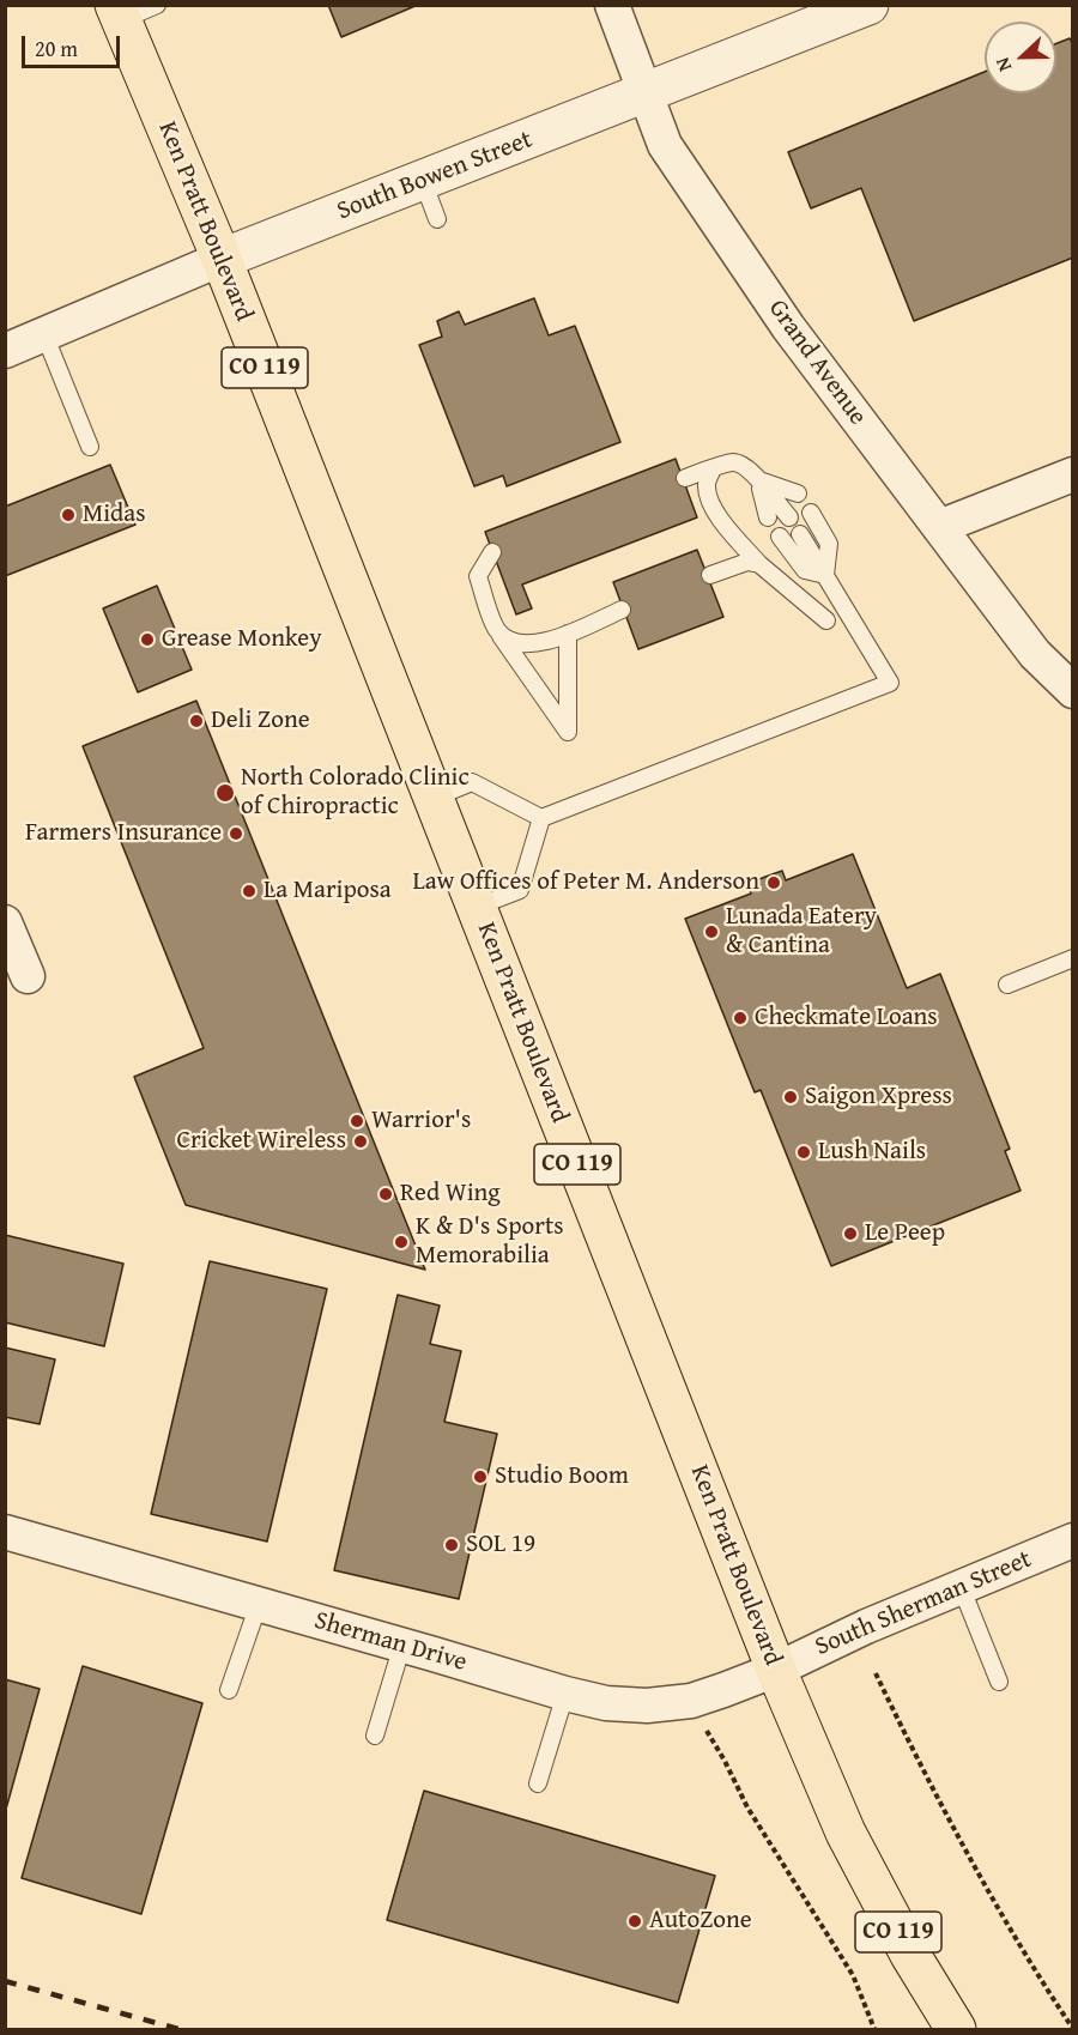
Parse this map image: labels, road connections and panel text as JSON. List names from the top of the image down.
{
  "streets": {
    "highway": ["Ken Pratt Boulevard", "CO 119"],
    "street": [
      "South Bowen Street",
      "Grand Avenue",
      "South Sherman Street",
      "Sherman Drive"
    ]
  },
  "crossings": [
    ["South Bowen Street", "Ken Pratt Boulevard"],
    ["South Bowen Street", "Grand Avenue"],
    ["Ken Pratt Boulevard", "South Sherman Street"],
    ["Ken Pratt Boulevard", "Sherman Drive"],
    ["South Sherman Street", "Sherman Drive"]
  ],
  "places": [
    "Midas",
    "Grease Monkey",
    "Deli Zone",
    "North Colorado Clinic of Chiropractic",
    "Farmers Insurance",
    "Law Offices of Peter M. Anderson",
    "La Mariposa",
    "Lunada Eatery & Cantina",
    "Checkmate Loans",
    "Saigon Xpress",
    "Warrior's",
    "Cricket Wireless",
    "Lush Nails",
    "Red Wing",
    "Le Peep",
    "K & D's Sports Memorabilia",
    "Studio Boom",
    "SOL 19",
    "AutoZone"
  ],
  "scale_bar": "20 m",
  "north": "left"
}
